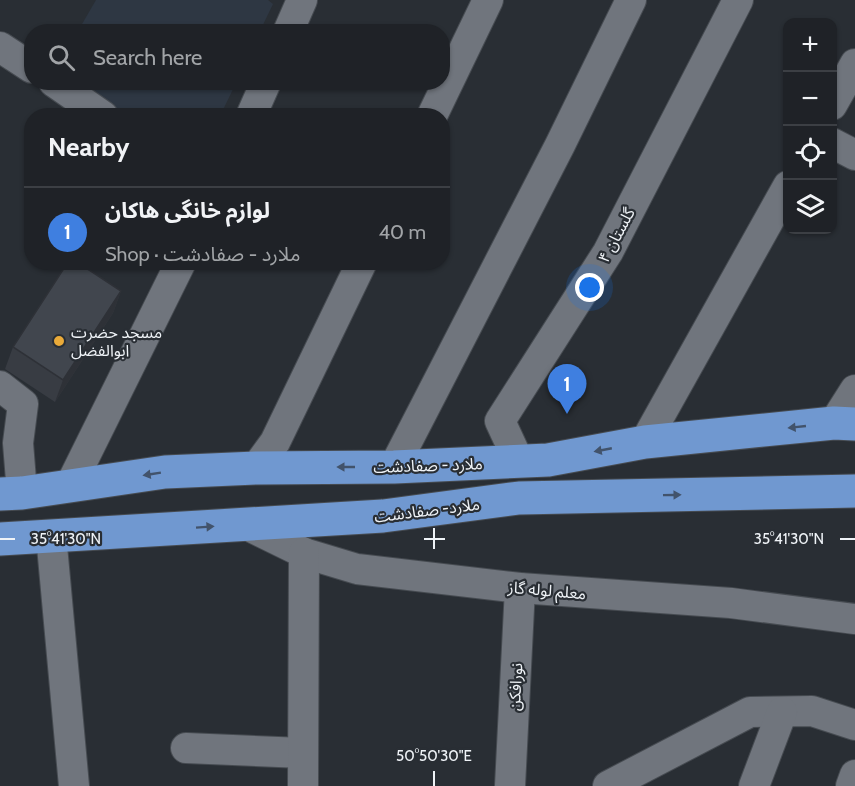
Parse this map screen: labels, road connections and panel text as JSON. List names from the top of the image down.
{
  "streets": {
    "highway": ["ملارد - صفادشت", "ملارد- صفادشت"],
    "street": ["گلستان ۴", "معلم لوله گاز", "نورافکن"]
  },
  "crossings": [
    ["گلستان ۴", "ملارد - صفادشت"],
    ["ملارد- صفادشت", "معلم لوله گاز"],
    ["معلم لوله گاز", "نورافکن"]
  ],
  "one_way": ["ملارد - صفادشت", "ملارد- صفادشت"],
  "places": ["مسجد حضرت ابوالفضل"],
  "page": {
    "map_buttons": ["+", "−"],
    "search": "Search here",
    "heading": "Nearby",
    "list": [
      {
        "mark": "1",
        "name": "لوازم خانگی هاکان",
        "note": "Shop · ملارد - صفادشت",
        "value": "40 m"
      }
    ],
    "pins": "1"
  },
  "coordinates": ["35°41'30\"N", "50°50'30\"E"]
}
